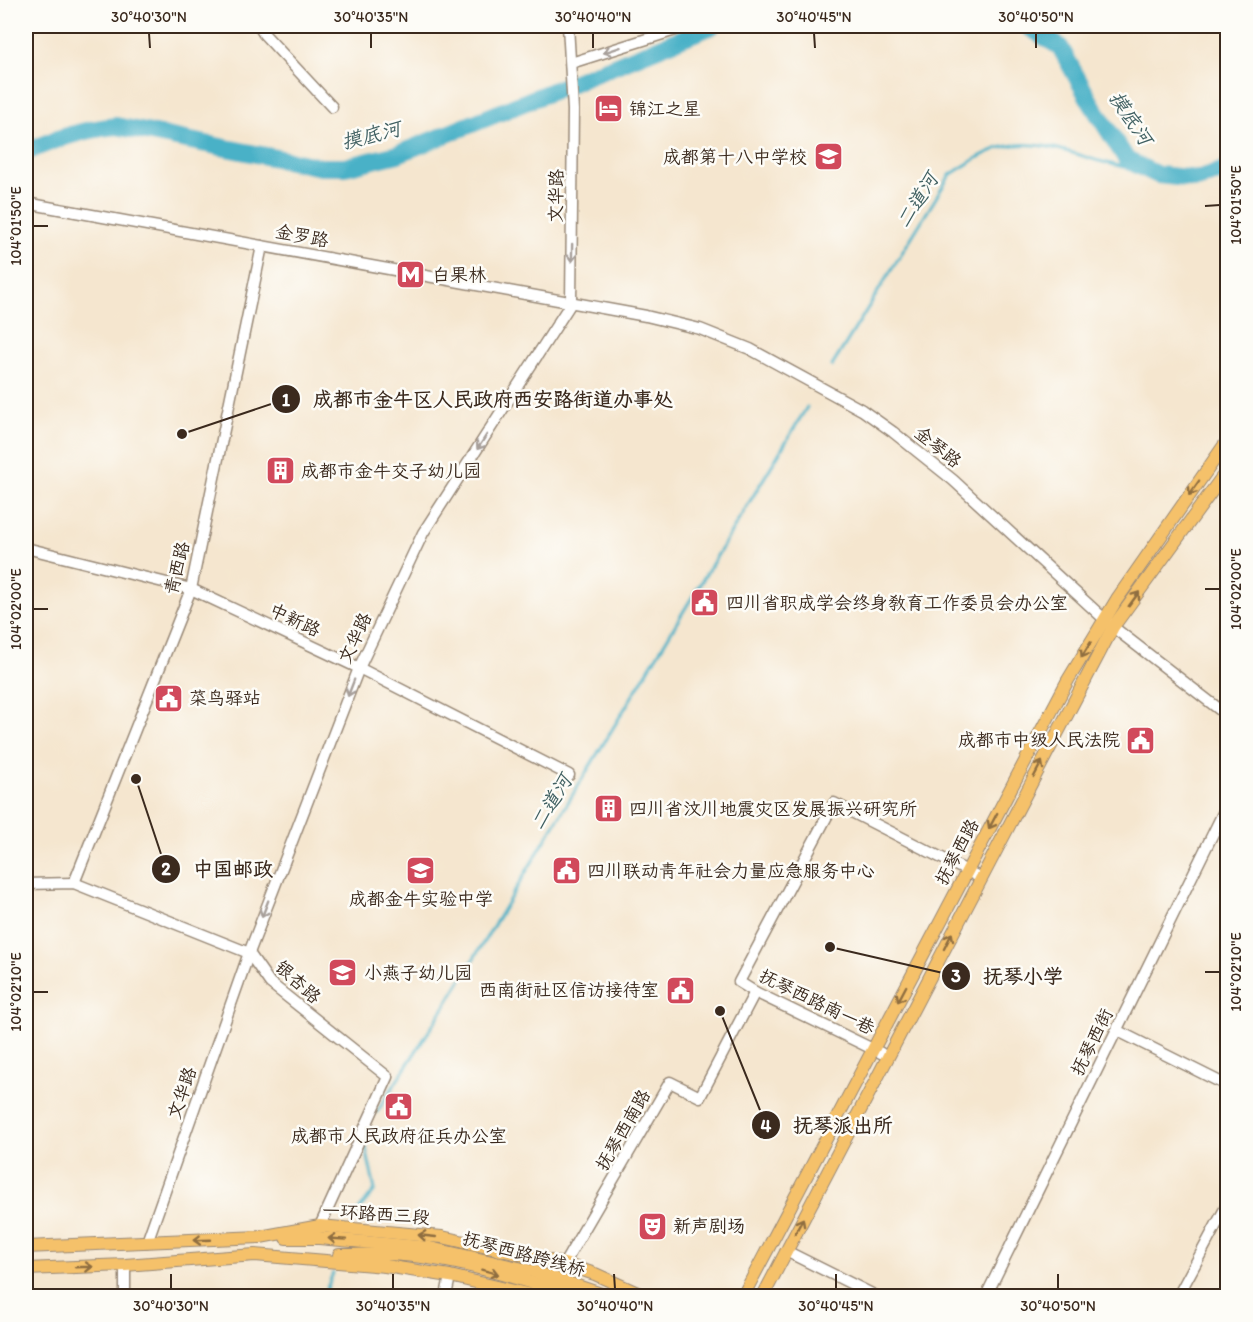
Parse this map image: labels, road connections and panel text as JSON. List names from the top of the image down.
{
  "streets": {
    "main road": ["抚琴西路", "一环路西三段", "抚琴西路跨线桥"],
    "street": [
      "文华路",
      "金罗路",
      "金琴路",
      "青西路",
      "中新路",
      "银杏路",
      "抚琴西路南一巷",
      "抚琴西街",
      "抚琴西南路"
    ]
  },
  "crossings": [
    ["文华路", "金罗路"],
    ["文华路", "金琴路"],
    ["文华路", "中新路"],
    ["文华路", "银杏路"],
    ["文华路", "一环路西三段"],
    ["金罗路", "金琴路"],
    ["金罗路", "青西路"],
    ["金琴路", "抚琴西路"],
    ["青西路", "中新路"],
    ["抚琴西路", "抚琴西路南一巷"],
    ["银杏路", "一环路西三段"],
    ["抚琴西路南一巷", "抚琴西南路"],
    ["抚琴西南路", "一环路西三段"]
  ],
  "one_way": ["文华路"],
  "water": ["摸底河", "二道河"],
  "places": {
    "hotel": ["锦江之星"],
    "school or university": ["成都第十八中学校", "成都金牛实验中学", "小燕子幼儿园"],
    "metro station": ["白果林"],
    "other": [
      "成都市金牛区人民政府西安路街道办事处",
      "中国邮政",
      "抚琴小学",
      "抚琴派出所"
    ],
    "building": ["成都市金牛交子幼儿园", "四川省汶川地震灾区发展振兴研究所"],
    "public building": [
      "四川省职成学会终身教育工作委员会办公室",
      "菜鸟驿站",
      "成都市中级人民法院",
      "四川联动青年社会力量应急服务中心",
      "西南街社区信访接待室",
      "成都市人民政府征兵办公室"
    ],
    "theatre": ["新声剧场"]
  },
  "coordinates": [
    "30°40'30\"N",
    "30°40'35\"N",
    "30°40'40\"N",
    "30°40'45\"N",
    "30°40'50\"N",
    "104°01'50\"E",
    "104°02'00\"E",
    "104°02'10\"E"
  ]
}
